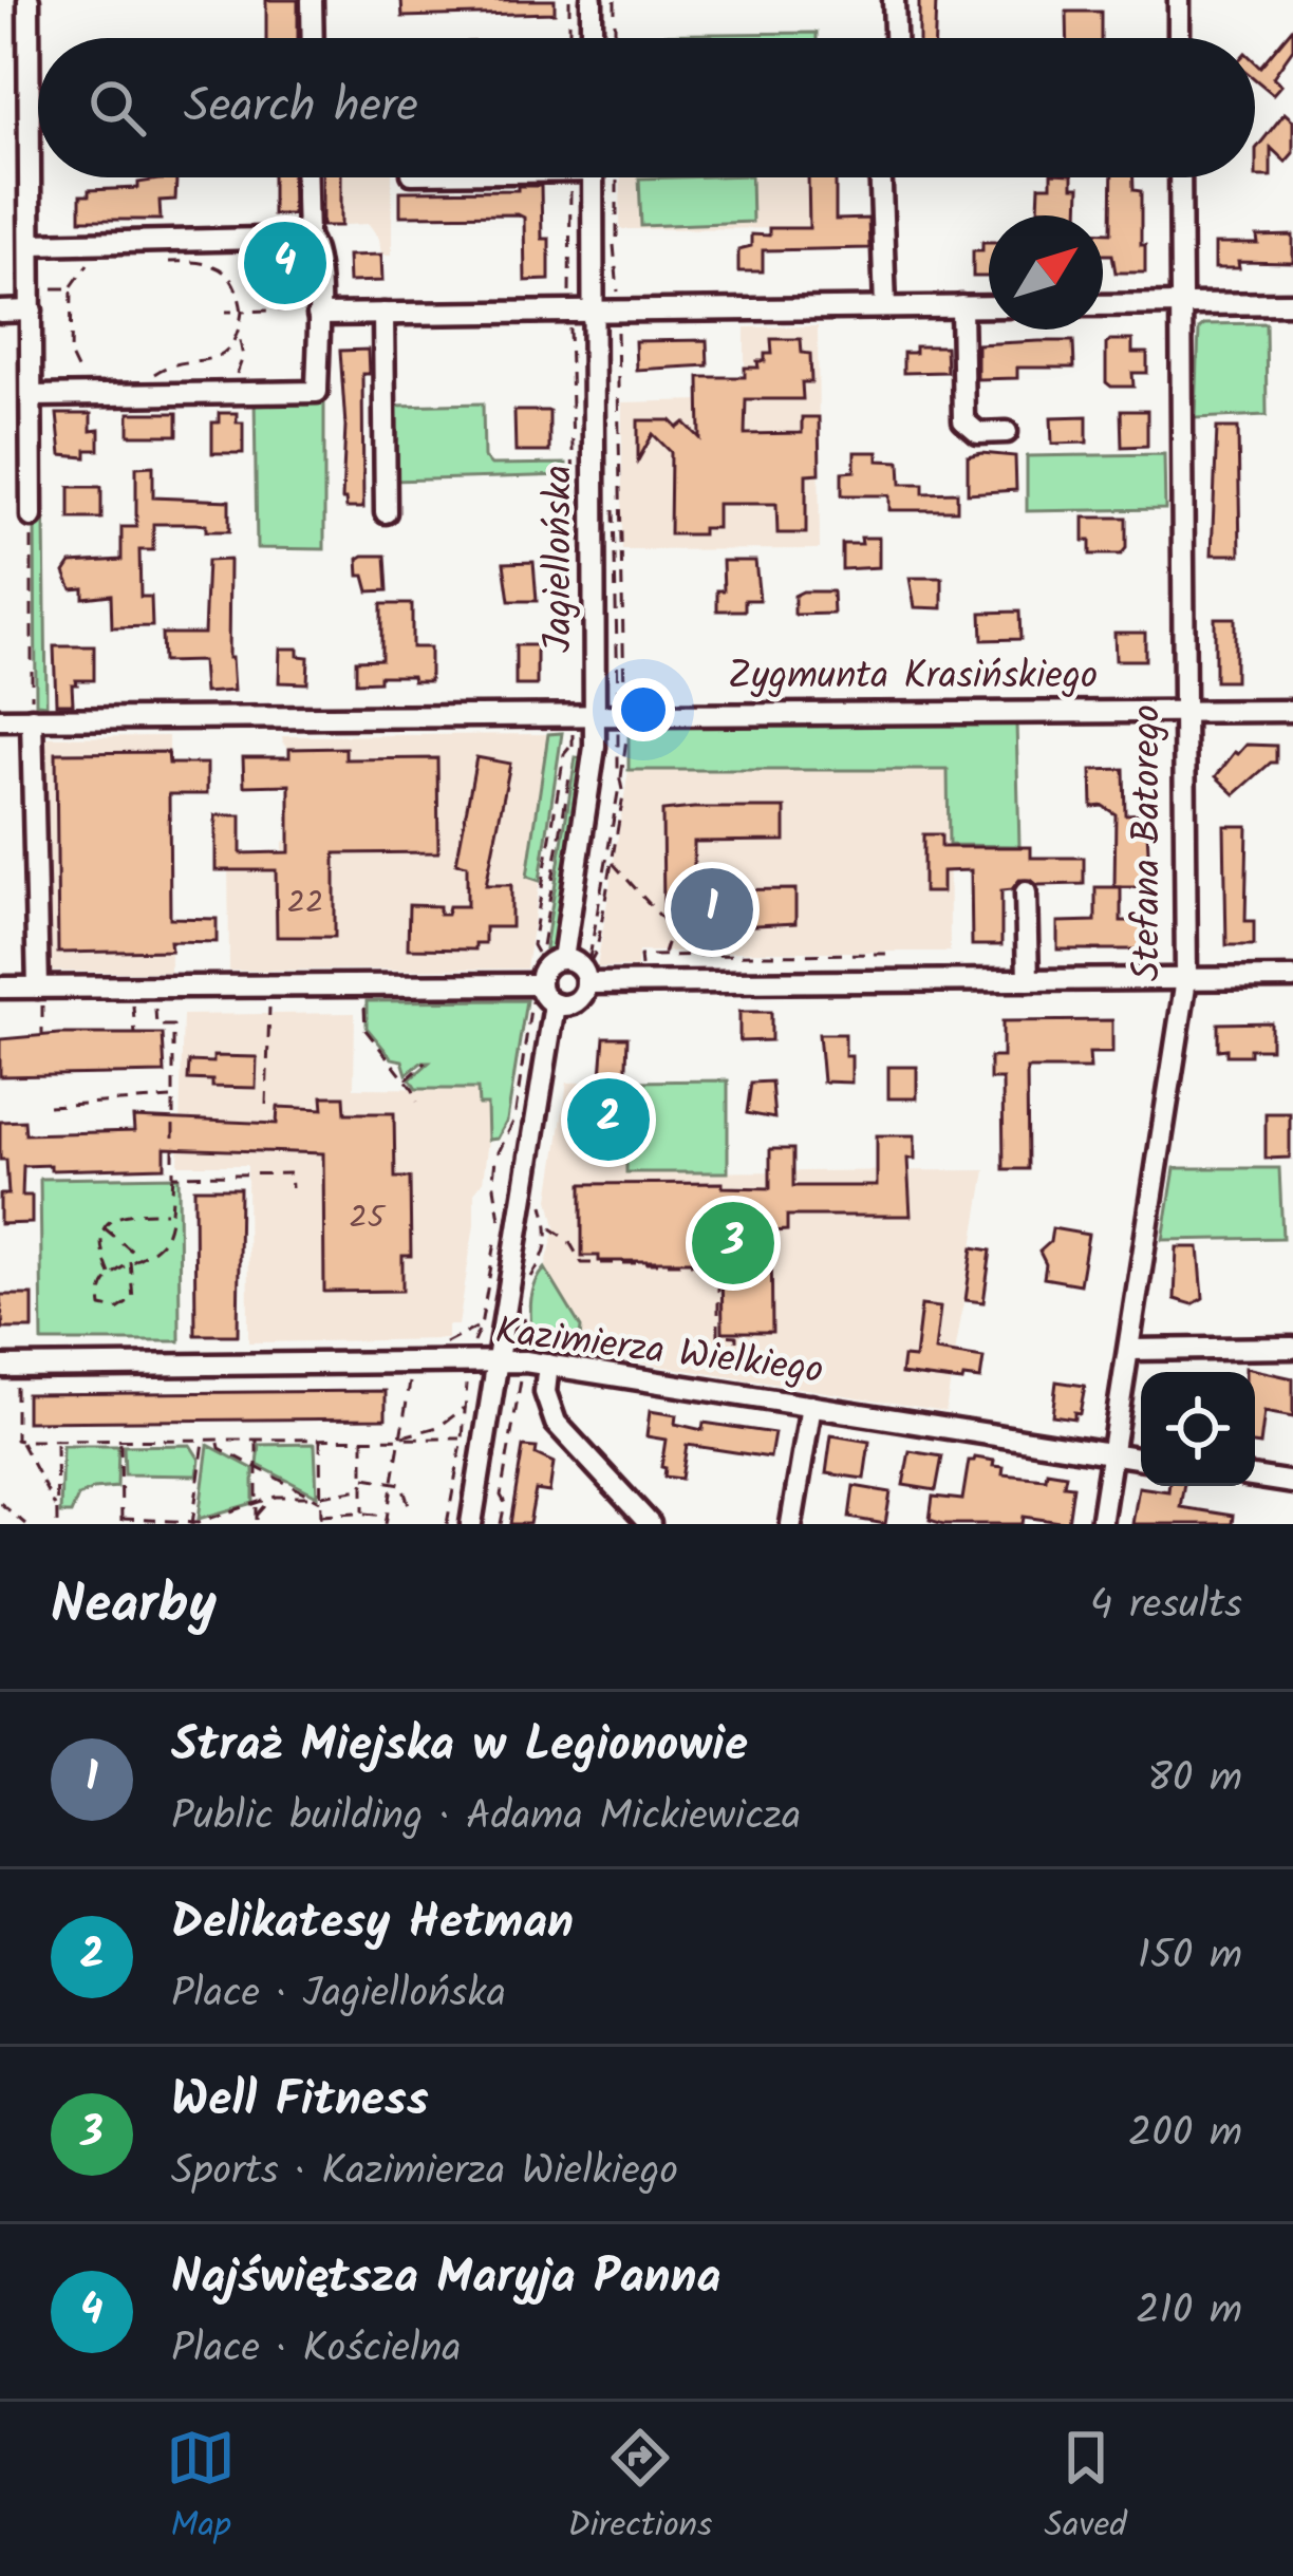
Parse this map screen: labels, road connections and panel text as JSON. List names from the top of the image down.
{
  "streets": {
    "street": [
      "Jagiellońska",
      "Zygmunta Krasińskiego",
      "Stefana Batorego",
      "Kazimierza Wielkiego"
    ]
  },
  "crossings": [
    ["Jagiellońska", "Zygmunta Krasińskiego"],
    ["Zygmunta Krasińskiego", "Stefana Batorego"],
    ["Stefana Batorego", "Kazimierza Wielkiego"]
  ],
  "house_numbers": ["22", "25"],
  "north": "top right",
  "page": {
    "search": "Search here",
    "pins": [
      "4",
      "1",
      "2",
      "3"
    ],
    "heading": ["Nearby", "4 results"],
    "list": [
      {
        "mark": "1",
        "name": "Straż Miejska w Legionowie",
        "note": "Public building · Adama Mickiewicza",
        "value": "80 m"
      },
      {
        "mark": "2",
        "name": "Delikatesy Hetman",
        "note": "Place · Jagiellońska",
        "value": "150 m"
      },
      {
        "mark": "3",
        "name": "Well Fitness",
        "note": "Sports · Kazimierza Wielkiego",
        "value": "200 m"
      },
      {
        "mark": "4",
        "name": "Najświętsza Maryja Panna",
        "note": "Place · Kościelna",
        "value": "210 m"
      }
    ],
    "nav": ["Map", "Directions", "Saved"]
  }
}
